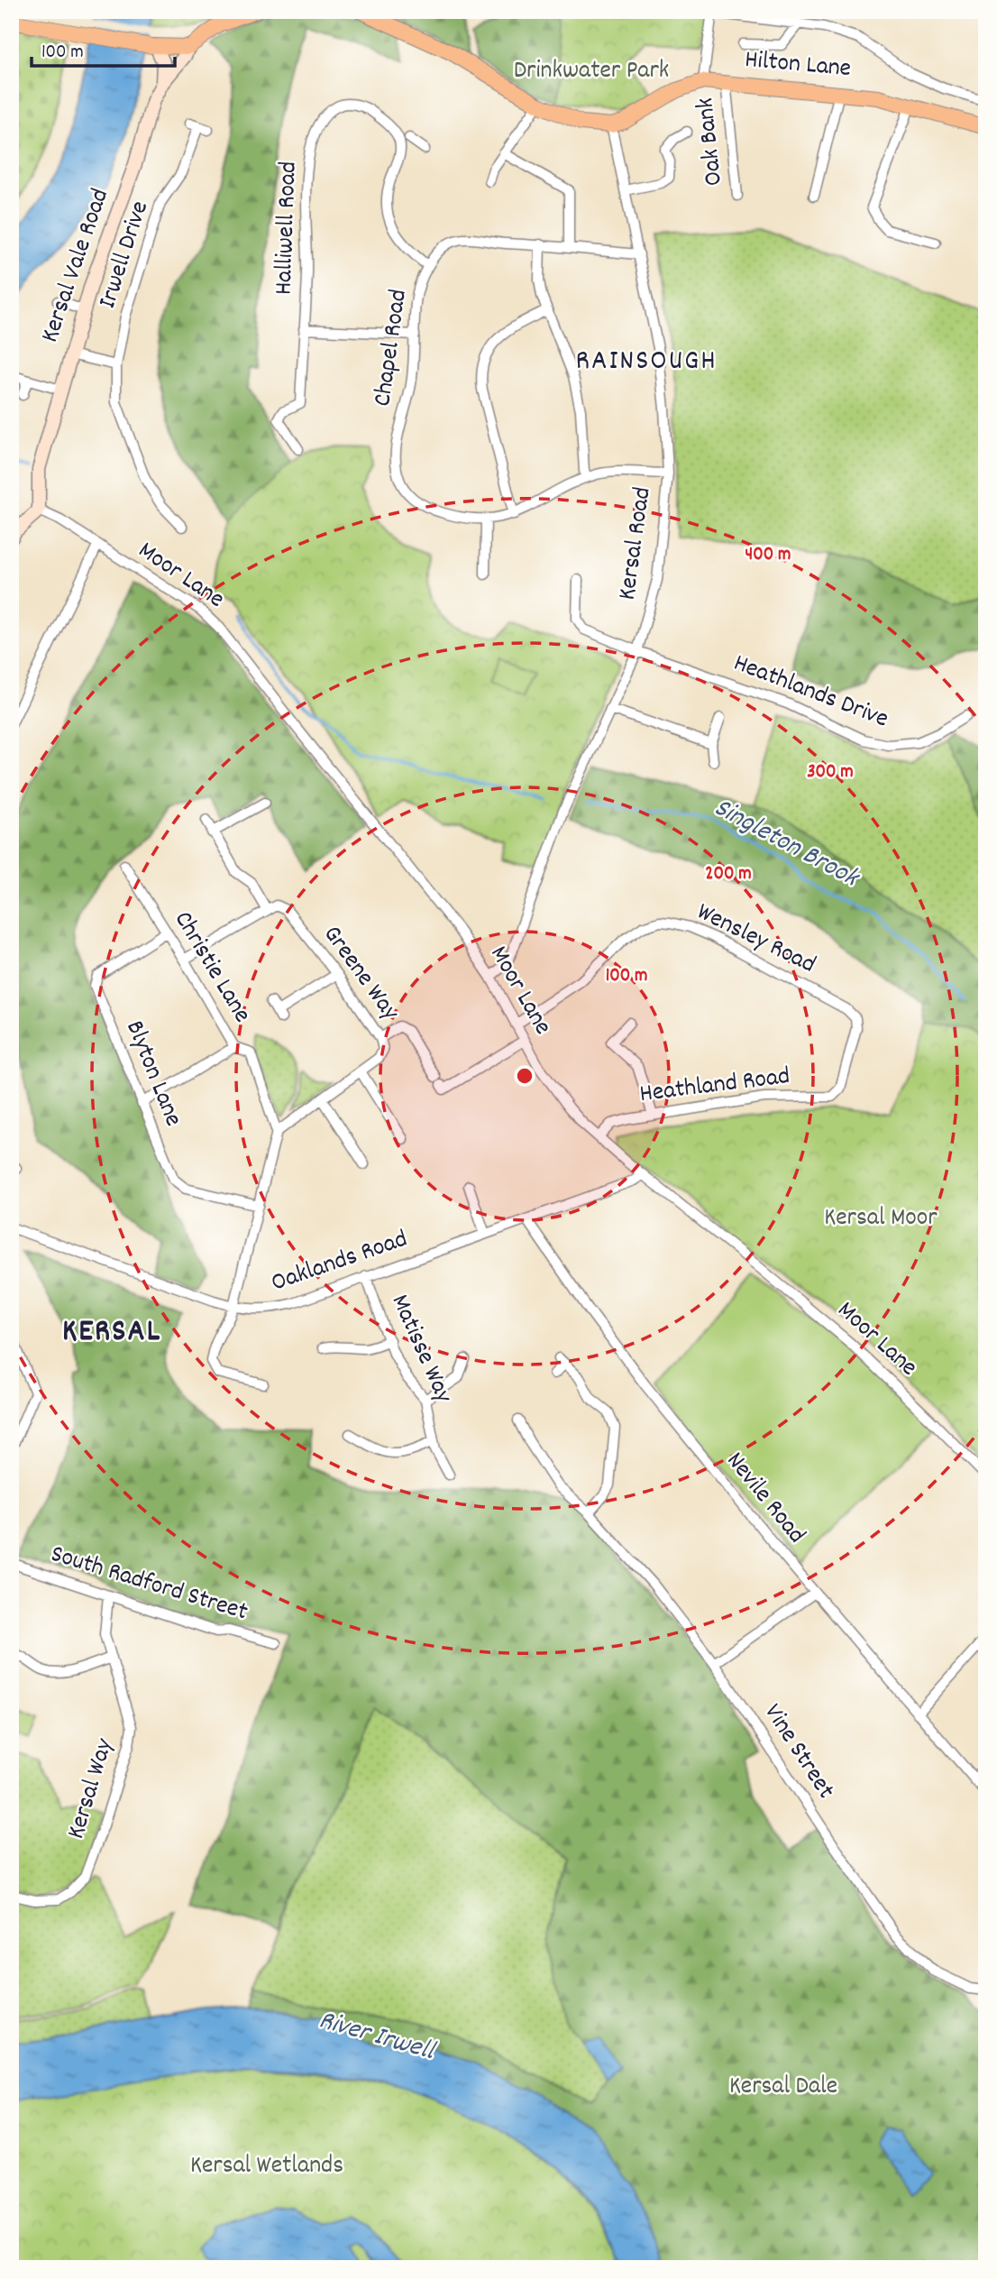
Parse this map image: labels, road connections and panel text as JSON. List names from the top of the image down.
{
  "streets": {
    "main road": ["Hilton Lane"],
    "street": [
      "Oak Bank",
      "Halliwell Road",
      "Irwell Drive",
      "Kersal Vale Road",
      "Chapel Road",
      "Kersal Road",
      "Moor Lane",
      "Heathlands Drive",
      "Wensley Road",
      "Christie Lane",
      "Greene Way",
      "Blyton Lane",
      "Heathland Road",
      "Oaklands Road",
      "Matisse Way",
      "Nevile Road",
      "South Radford Street",
      "Vine Street",
      "Kersal Way"
    ]
  },
  "crossings": [
    ["Hilton Lane", "Oak Bank"],
    ["Hilton Lane", "Kersal Road"],
    ["Halliwell Road", "Chapel Road"],
    ["Kersal Vale Road", "Moor Lane"],
    ["Chapel Road", "Kersal Road"],
    ["Kersal Road", "Moor Lane"],
    ["Kersal Road", "Heathlands Drive"],
    ["Moor Lane", "Wensley Road"],
    ["Moor Lane", "Heathland Road"],
    ["Moor Lane", "Oaklands Road"],
    ["Wensley Road", "Heathland Road"],
    ["Christie Lane", "Greene Way"],
    ["Christie Lane", "Blyton Lane"],
    ["Oaklands Road", "Matisse Way"],
    ["Oaklands Road", "Nevile Road"],
    ["South Radford Street", "Kersal Way"]
  ],
  "districts": ["RAINSOUGH", "KERSAL"],
  "water": ["Singleton Brook", "River Irwell"],
  "parks": [
    "Drinkwater Park",
    "Kersal Moor",
    "Kersal Dale",
    "Kersal Wetlands"
  ],
  "scale_bar": "100 m",
  "rings": [
    "400 m",
    "300 m",
    "200 m",
    "100 m"
  ]
}
